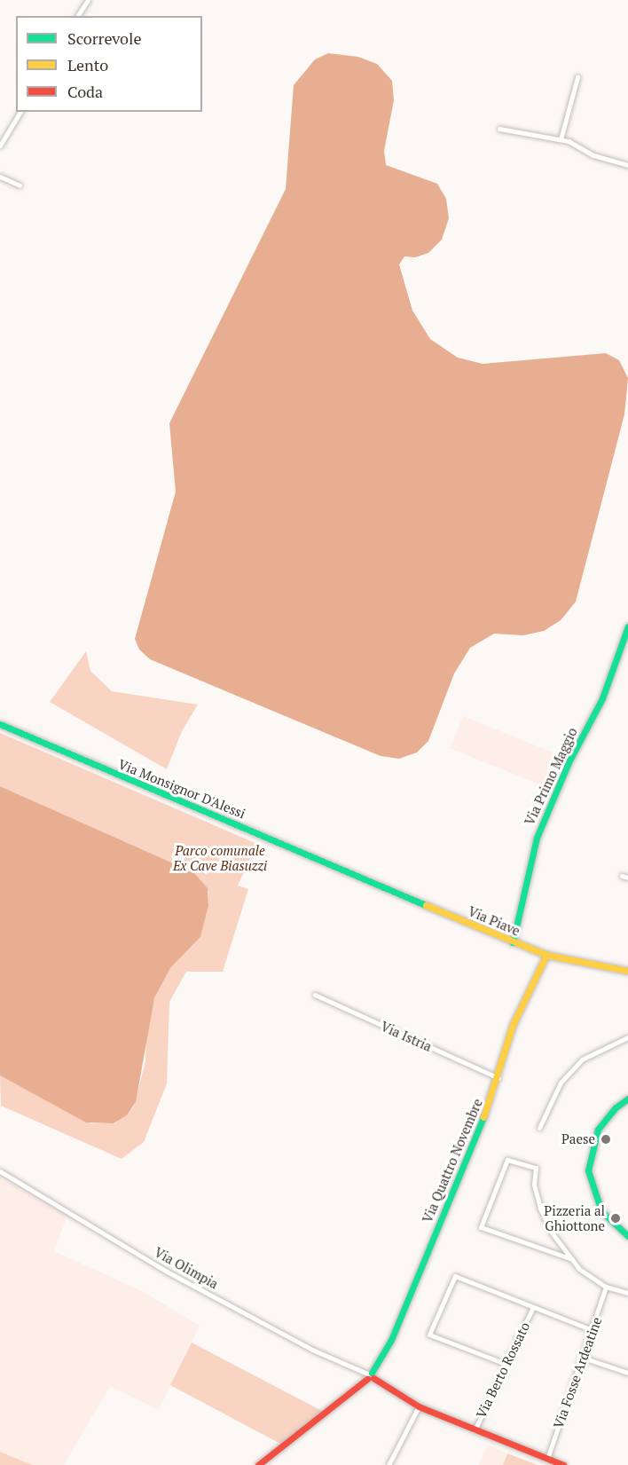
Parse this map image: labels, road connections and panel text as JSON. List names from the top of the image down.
{
  "streets": {
    "main road": [
      "Via Primo Maggio",
      "Via Monsignor D'Alessi",
      "Via Piave",
      "Via Quattro Novembre",
      "Via Olimpia"
    ],
    "street": ["Via Istria", "Via Berto Rossato", "Via Fosse Ardeatine"]
  },
  "crossings": [
    ["Via Primo Maggio", "Via Piave"],
    ["Via Monsignor D'Alessi", "Via Piave"],
    ["Via Piave", "Via Quattro Novembre"],
    ["Via Istria", "Via Quattro Novembre"],
    ["Via Quattro Novembre", "Via Olimpia"],
    ["Via Olimpia", "Via Berto Rossato"],
    ["Via Olimpia", "Via Fosse Ardeatine"],
    ["Via Berto Rossato", "Via Fosse Ardeatine"]
  ],
  "parks": ["Parco comunale Ex Cave Biasuzzi"],
  "places": ["Paese", "Pizzeria al Ghiottone"],
  "legend": ["Scorrevole", "Lento", "Coda"]
}
